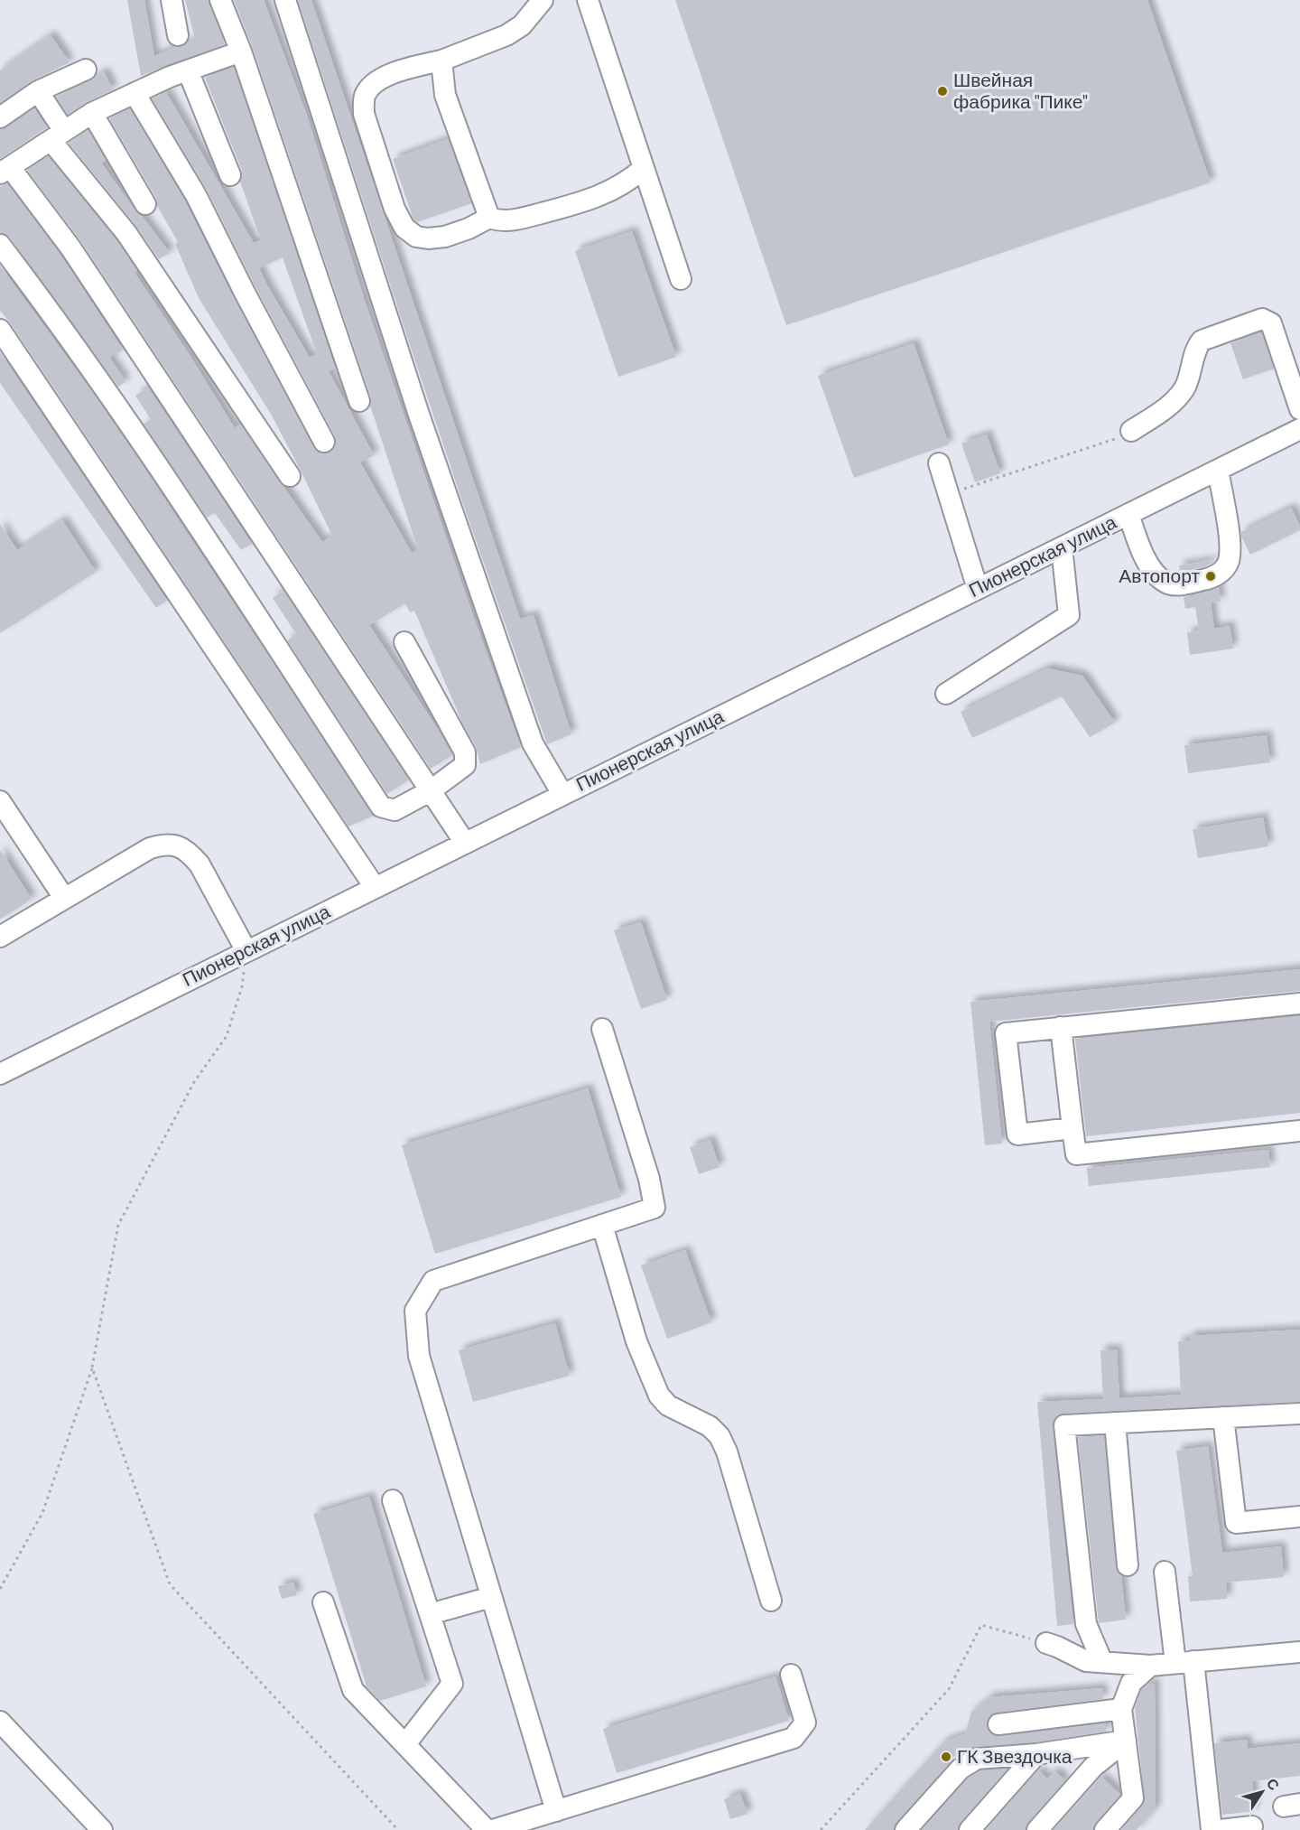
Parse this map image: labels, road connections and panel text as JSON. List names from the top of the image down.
{
  "streets": {
    "street": ["Пионерская улица"]
  },
  "places": ["Швейная фабрика \"Пике\"", "Автопорт", "ГК Звездочка"],
  "north": "top right"
}
